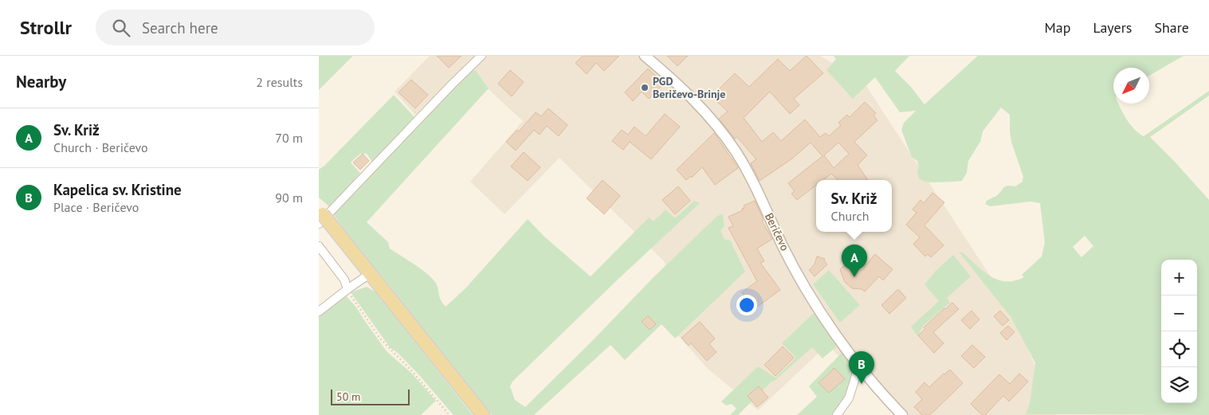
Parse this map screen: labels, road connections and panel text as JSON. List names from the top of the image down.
{
  "streets": {
    "street": ["Beričevo"]
  },
  "places": ["PGD Beričevo-Brinje"],
  "scale_bar": "50 m",
  "north": "bottom left",
  "page": {
    "header": "Strollr",
    "search": "Search here",
    "nav": ["Map", "Layers", "Share"],
    "heading": ["Nearby", "2 results"],
    "list": [
      {
        "mark": "A",
        "name": "Sv. Križ",
        "note": "Church · Beričevo",
        "value": "70 m"
      },
      {
        "mark": "B",
        "name": "Kapelica sv. Kristine",
        "note": "Place · Beričevo",
        "value": "90 m"
      }
    ],
    "popup": ["Sv. Križ", "Church"],
    "pins": ["A", "B"],
    "map_buttons": ["+", "−"],
    "scale": "50 m"
  }
}
